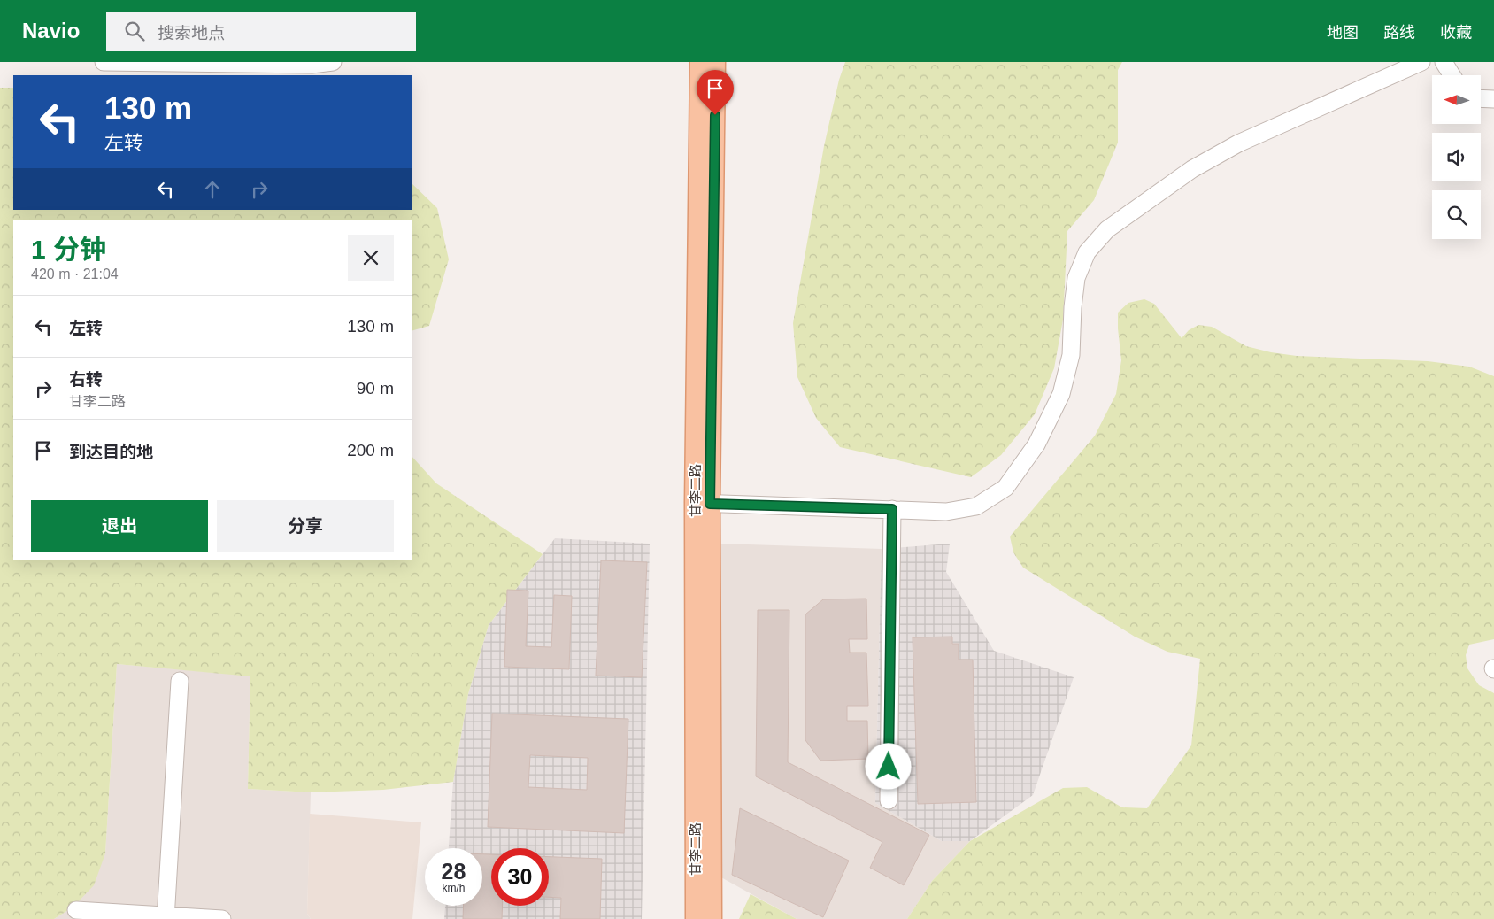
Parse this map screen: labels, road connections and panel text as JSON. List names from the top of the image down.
{
  "streets": {
    "main road": ["甘李二路"]
  },
  "north": "left",
  "page": {
    "header": "Navio",
    "search": "搜索地点",
    "nav": ["地图", "路线", "收藏"],
    "turn": ["130 m", "左转"],
    "heading": ["1 分钟", "420 m · 21:04"],
    "list": [
      {
        "name": "左转",
        "value": "130 m"
      },
      {
        "name": "右转",
        "note": "甘李二路",
        "value": "90 m"
      },
      {
        "name": "到达目的地",
        "value": "200 m"
      }
    ],
    "buttons": ["退出", "分享"],
    "speed": "28 km/h",
    "limit": "30"
  }
}
